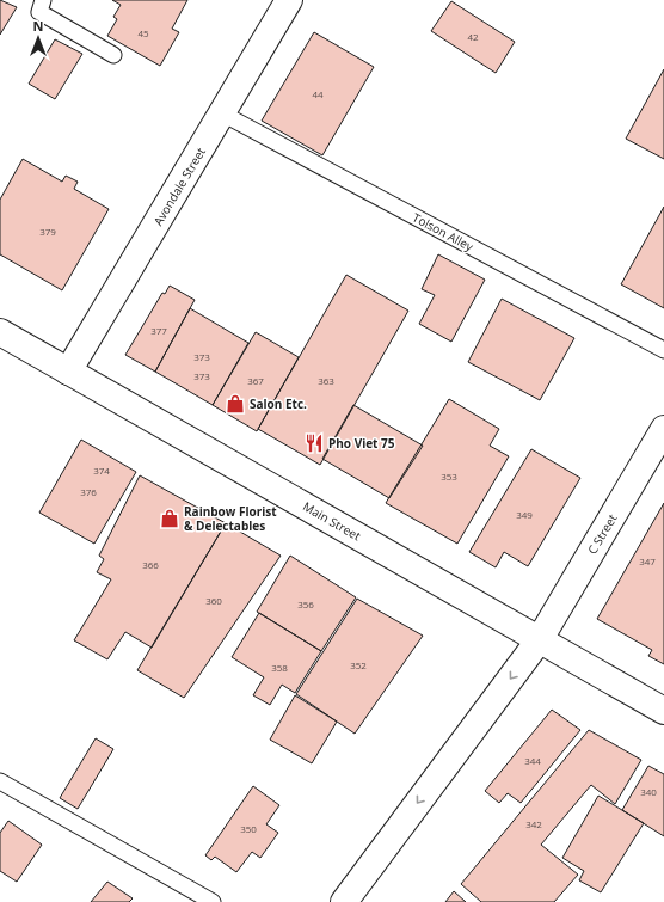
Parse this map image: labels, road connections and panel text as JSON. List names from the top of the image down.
{
  "streets": {
    "street": ["Avondale Street", "Main Street", "C Street"],
    "lane": ["Tolson Alley"]
  },
  "crossings": [
    ["Avondale Street", "Tolson Alley"],
    ["Avondale Street", "Main Street"],
    ["Main Street", "C Street"]
  ],
  "one_way": ["C Street"],
  "places": {
    "shop": ["Salon Etc.", "Rainbow Florist & Delectables"],
    "restaurant": ["Pho Viet 75"]
  },
  "house_numbers": [
    "45",
    "42",
    "44",
    "379",
    "377",
    "373",
    "373",
    "367",
    "363",
    "374",
    "353",
    "376",
    "349",
    "347",
    "366",
    "360",
    "356",
    "352",
    "358",
    "344",
    "340",
    "342",
    "350"
  ],
  "north": "top"
}
